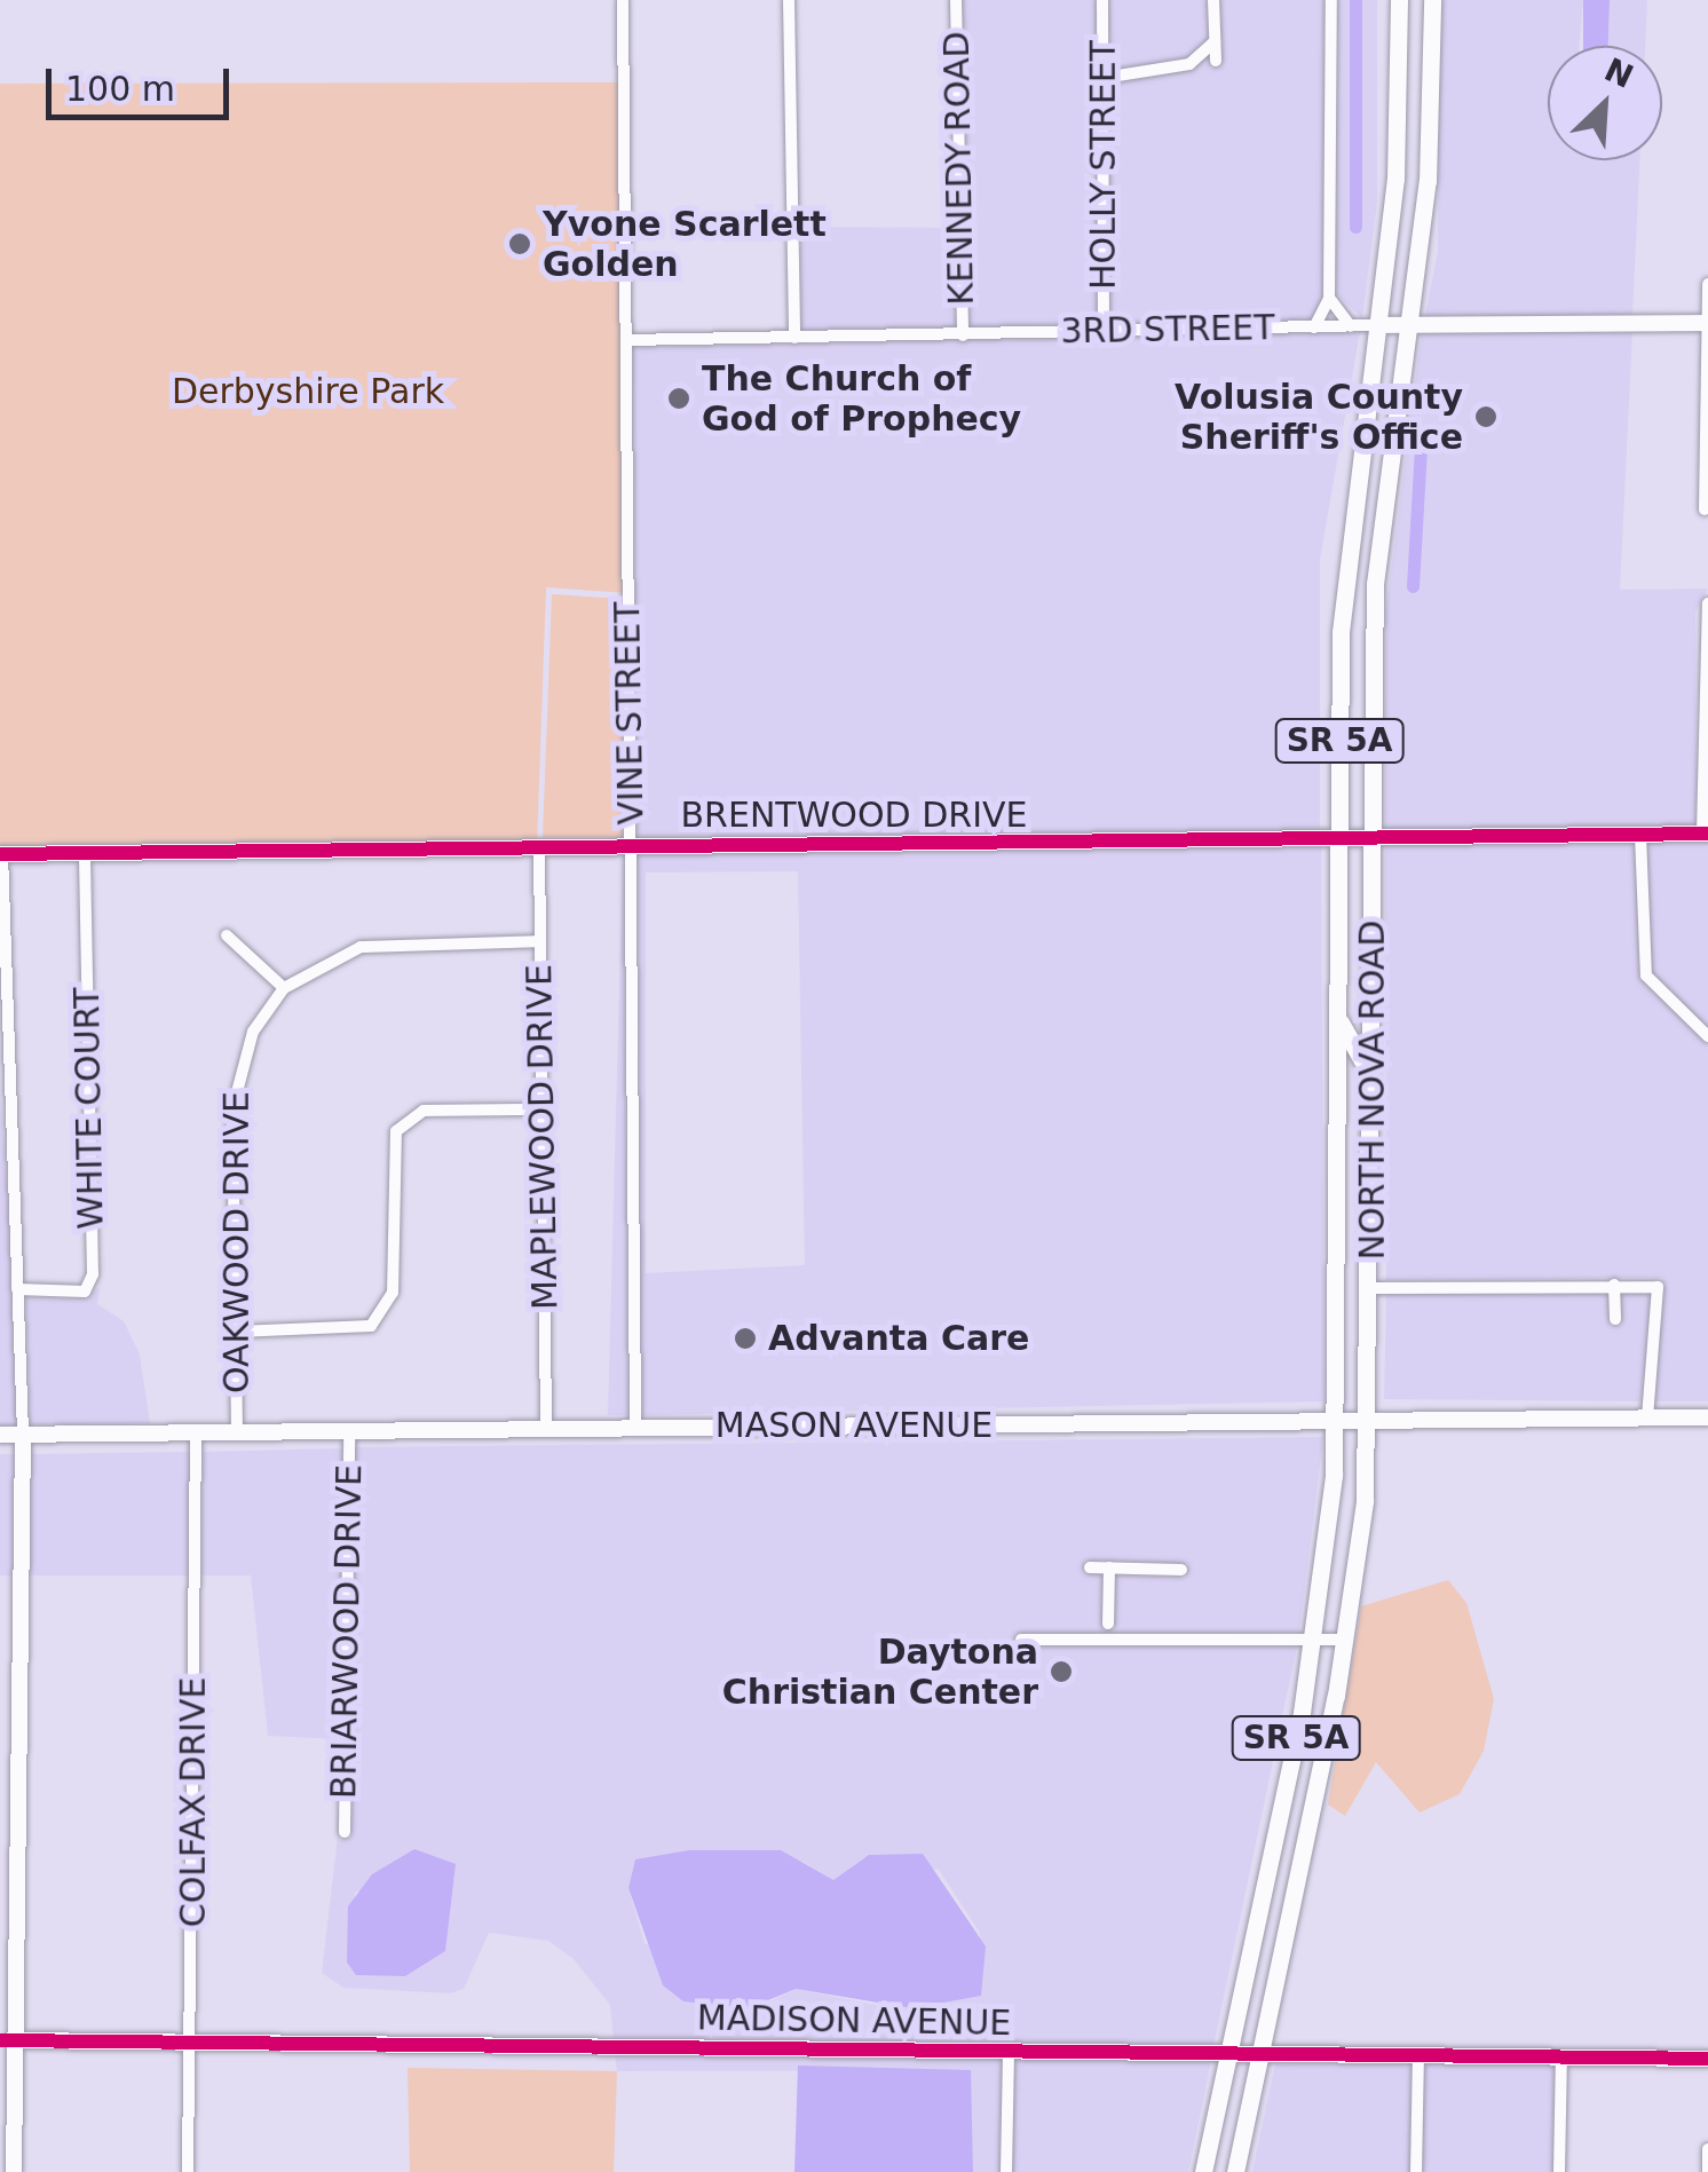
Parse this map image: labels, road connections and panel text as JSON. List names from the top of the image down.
{
  "streets": {
    "main road": ["SR 5A", "NORTH NOVA ROAD"],
    "street": [
      "HOLLY STREET",
      "KENNEDY ROAD",
      "3RD STREET",
      "VINE STREET",
      "BRENTWOOD DRIVE",
      "WHITE COURT",
      "MAPLEWOOD DRIVE",
      "OAKWOOD DRIVE",
      "MASON AVENUE",
      "BRIARWOOD DRIVE",
      "COLFAX DRIVE",
      "MADISON AVENUE"
    ]
  },
  "crossings": [
    ["HOLLY STREET", "3RD STREET"],
    ["KENNEDY ROAD", "3RD STREET"],
    ["3RD STREET", "VINE STREET"],
    ["3RD STREET", "NORTH NOVA ROAD"],
    ["VINE STREET", "BRENTWOOD DRIVE"],
    ["VINE STREET", "MASON AVENUE"],
    ["BRENTWOOD DRIVE", "NORTH NOVA ROAD"],
    ["BRENTWOOD DRIVE", "WHITE COURT"],
    ["BRENTWOOD DRIVE", "MAPLEWOOD DRIVE"],
    ["NORTH NOVA ROAD", "MASON AVENUE"],
    ["NORTH NOVA ROAD", "MADISON AVENUE"],
    ["MAPLEWOOD DRIVE", "MASON AVENUE"],
    ["OAKWOOD DRIVE", "MASON AVENUE"],
    ["MASON AVENUE", "BRIARWOOD DRIVE"],
    ["MASON AVENUE", "COLFAX DRIVE"],
    ["COLFAX DRIVE", "MADISON AVENUE"]
  ],
  "parks": ["Derbyshire Park"],
  "places": [
    "Yvone Scarlett Golden",
    "The Church of God of Prophecy",
    "Volusia County Sheriff's Office",
    "Advanta Care",
    "Daytona Christian Center"
  ],
  "scale_bar": "100 m",
  "north": "top right"
}
